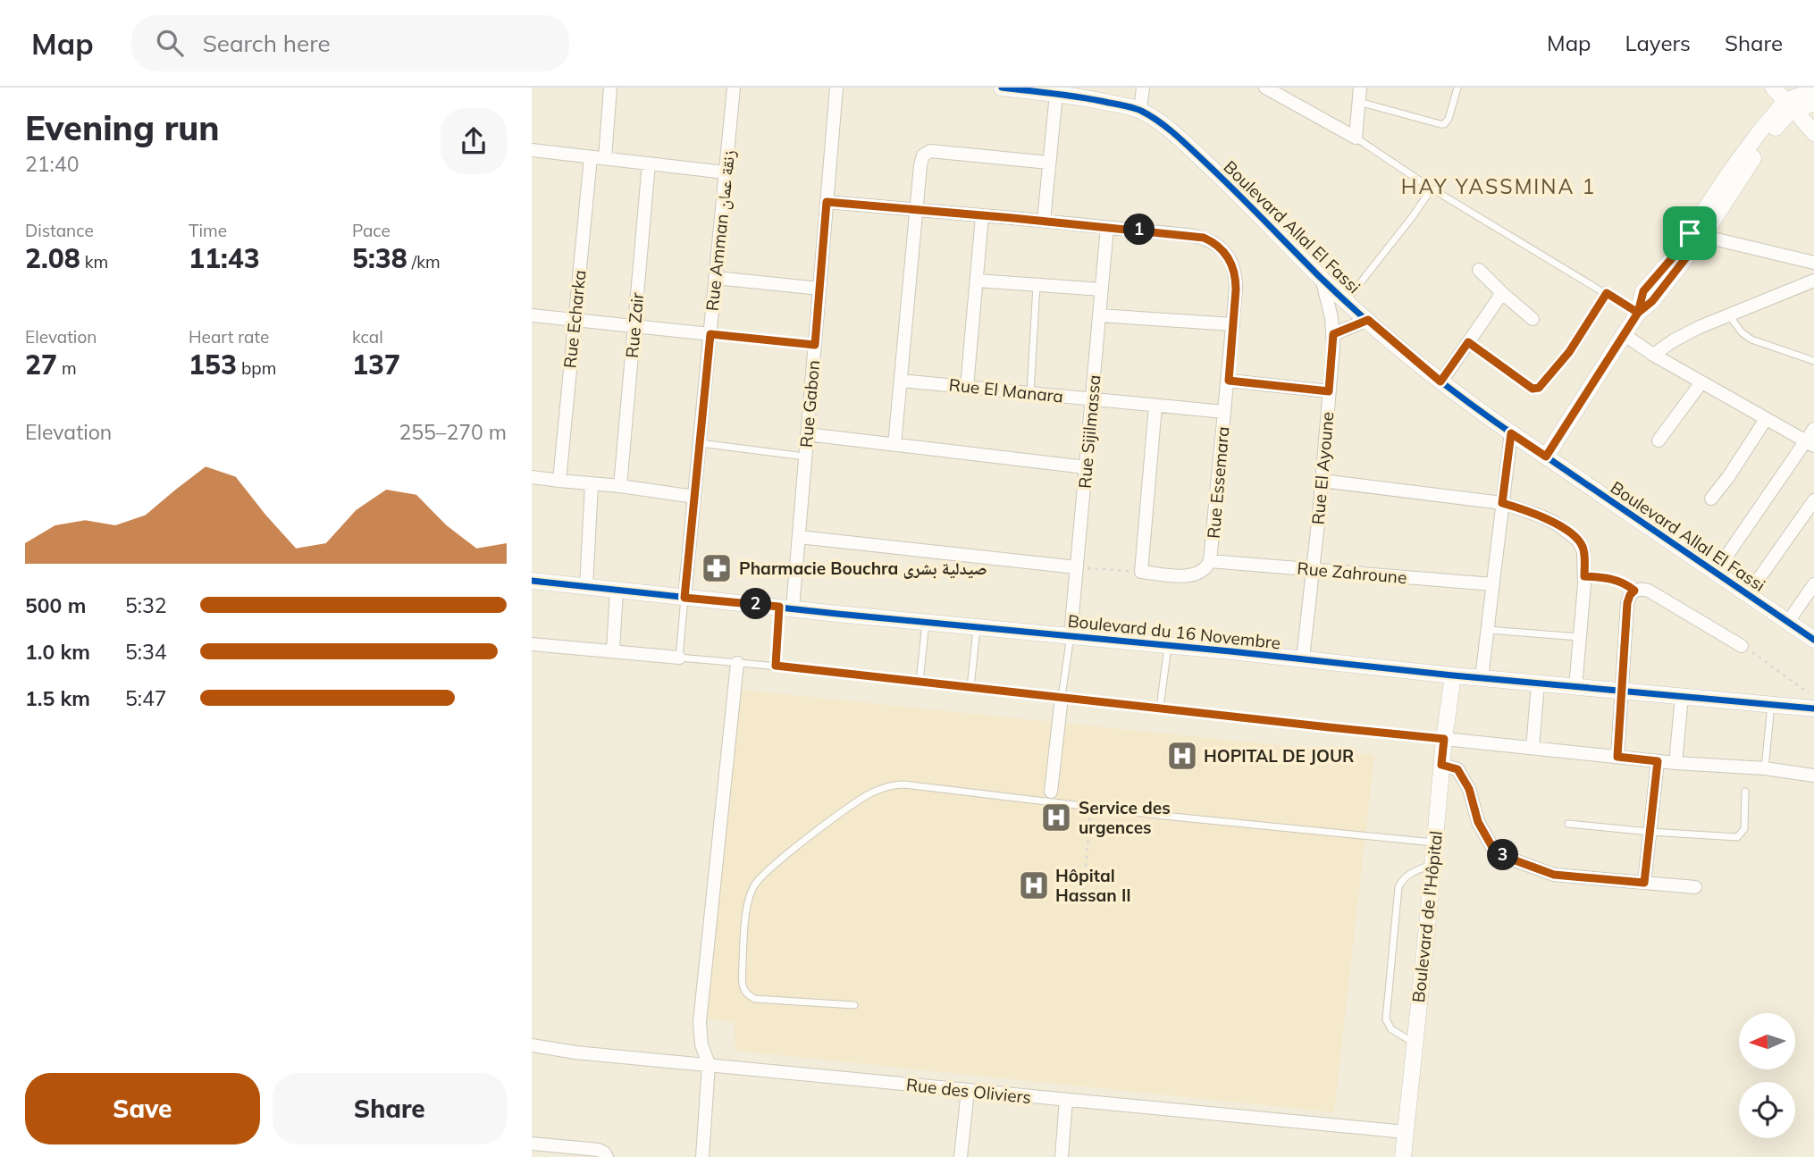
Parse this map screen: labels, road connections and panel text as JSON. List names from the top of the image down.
{
  "streets": {
    "street": [
      "Boulevard Allal El Fassi",
      "Rue Amman زنقة عمان",
      "Rue Echarka",
      "Rue Zair",
      "Rue El Manara",
      "Rue Gabon",
      "Rue Sijilmassa",
      "Rue El Ayoune",
      "Rue Essemara",
      "Rue Zahroune",
      "Boulevard du 16 Novembre",
      "Boulevard de l'Hôpital",
      "Rue des Oliviers"
    ]
  },
  "crossings": [
    ["Boulevard Allal El Fassi", "Rue El Ayoune"],
    ["Rue Amman زنقة عمان", "Boulevard du 16 Novembre"],
    ["Rue El Manara", "Rue Sijilmassa"],
    ["Rue El Manara", "Rue Essemara"],
    ["Rue Gabon", "Boulevard du 16 Novembre"],
    ["Rue Sijilmassa", "Rue Essemara"],
    ["Rue Sijilmassa", "Boulevard du 16 Novembre"],
    ["Rue El Ayoune", "Rue Zahroune"],
    ["Rue El Ayoune", "Boulevard du 16 Novembre"],
    ["Rue Essemara", "Rue Zahroune"],
    ["Boulevard du 16 Novembre", "Boulevard de l'Hôpital"],
    ["Boulevard de l'Hôpital", "Rue des Oliviers"]
  ],
  "districts": ["HAY YASSMINA 1"],
  "places": {
    "pharmacy": ["Pharmacie Bouchra صيدلية بشرى"],
    "hospital": ["HOPITAL DE JOUR", "Service des urgences", "Hôpital Hassan II"]
  },
  "north": "left",
  "page": {
    "header": "Map",
    "search": "Search here",
    "nav": ["Map", "Layers", "Share"],
    "heading": ["Evening run", "21:40"],
    "stats": [
      ["Distance", "2.08 km"],
      ["Time", "11:43"],
      ["Pace", "5:38 /km"],
      ["Elevation", "27 m"],
      ["Heart rate", "153 bpm"],
      ["kcal", "137"]
    ],
    "pins": ["1", "2", "3"],
    "chart": ["Elevation", "255–270 m"],
    "list": [
      {
        "name": "500 m",
        "note": "5:32"
      },
      {
        "name": "1.0 km",
        "note": "5:34"
      },
      {
        "name": "1.5 km",
        "note": "5:47"
      }
    ],
    "buttons": ["Save", "Share"]
  }
}
